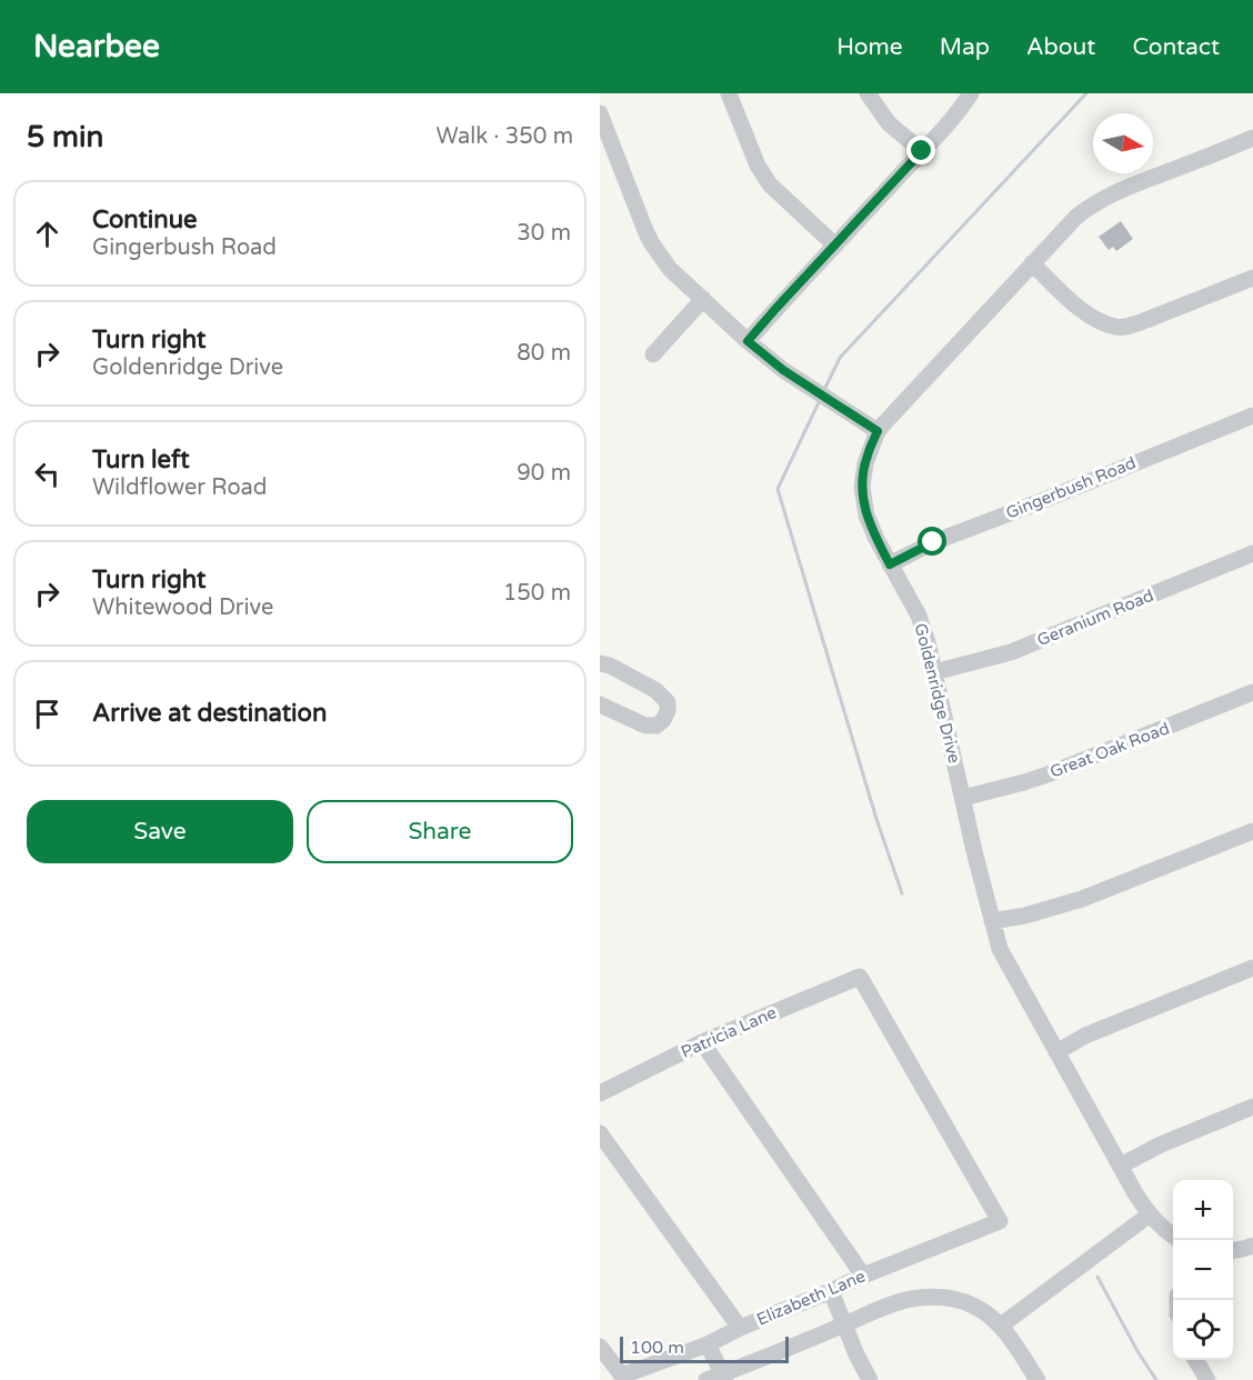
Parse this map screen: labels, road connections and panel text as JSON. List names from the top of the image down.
{
  "streets": {
    "street": [
      "Gingerbush Road",
      "Geranium Road",
      "Goldenridge Drive",
      "Great Oak Road",
      "Patricia Lane",
      "Elizabeth Lane"
    ]
  },
  "crossings": [
    ["Gingerbush Road", "Goldenridge Drive"],
    ["Geranium Road", "Goldenridge Drive"],
    ["Goldenridge Drive", "Great Oak Road"],
    ["Patricia Lane", "Elizabeth Lane"]
  ],
  "scale_bar": "100 m",
  "north": "right",
  "page": {
    "header": "Nearbee",
    "nav": [
      "Home",
      "Map",
      "About",
      "Contact"
    ],
    "heading": ["5 min", "Walk · 350 m"],
    "list": [
      ["Continue", "Gingerbush Road", "30 m"],
      ["Turn right", "Goldenridge Drive", "80 m"],
      ["Turn left", "Wildflower Road", "90 m"],
      ["Turn right", "Whitewood Drive", "150 m"],
      "Arrive at destination"
    ],
    "buttons": ["Save", "Share"],
    "map_buttons": ["+", "−"],
    "scale": "100 m"
  }
}
